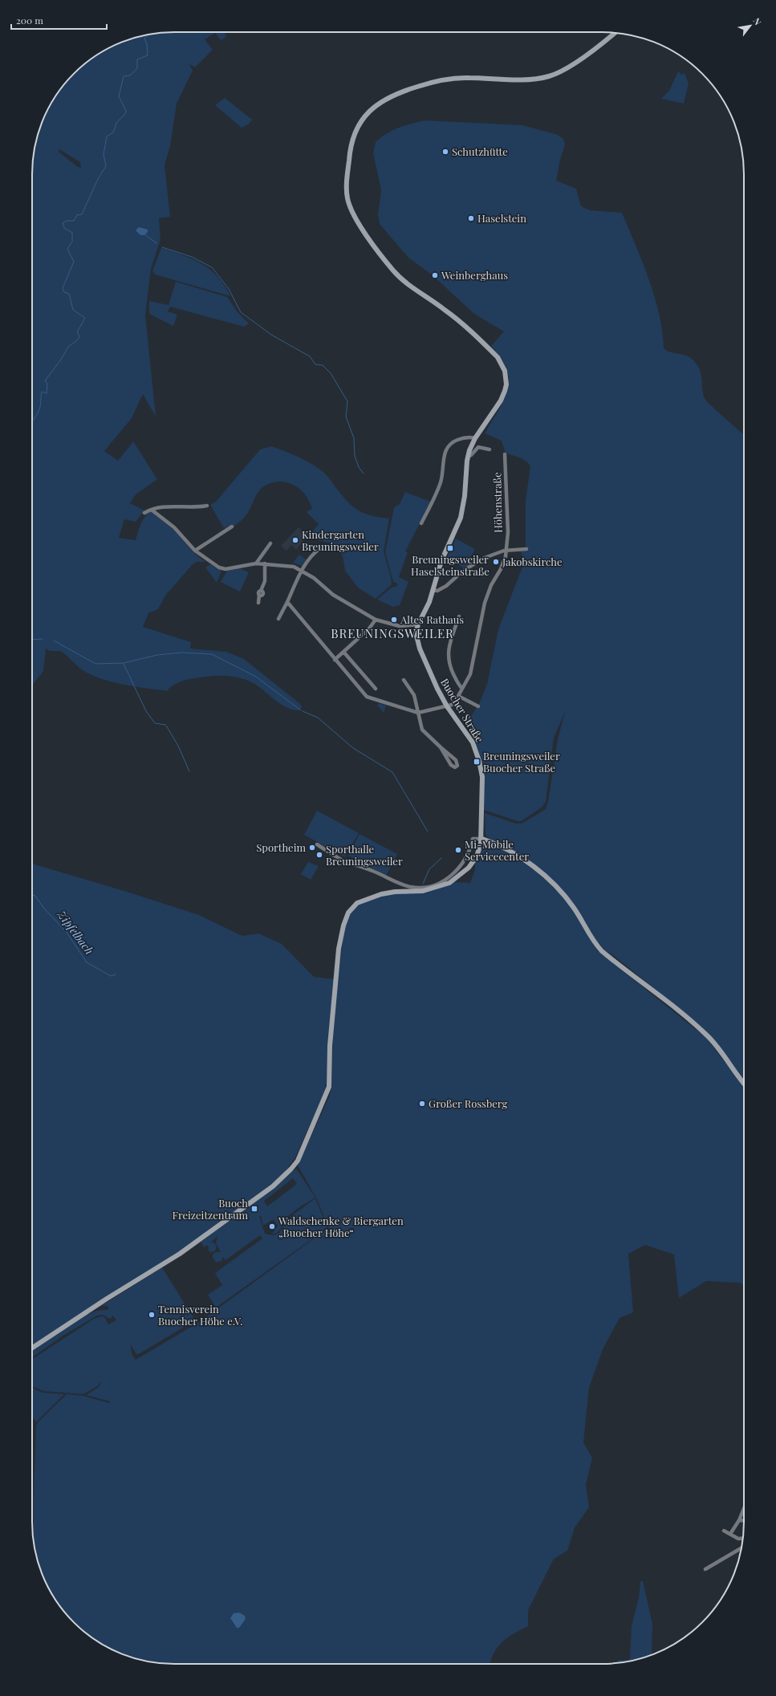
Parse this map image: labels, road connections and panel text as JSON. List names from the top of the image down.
{
  "streets": {
    "street": ["Höhenstraße", "Buocher Straße"]
  },
  "crossings": [
    ["Höhenstraße", "Buocher Straße"]
  ],
  "districts": ["BREUNINGSWEILER"],
  "water": ["Zipfelbach"],
  "places": {
    "other": [
      "Schutzhütte",
      "Haselstein",
      "Weinberghaus",
      "Kindergarten Breuningsweiler",
      "Jakobskirche",
      "Altes Rathaus",
      "Sportheim",
      "Mi-Mobile Servicecenter",
      "Sporthalle Breuningsweiler",
      "Großer Rossberg",
      "Waldschenke & Biergarten „Buocher Höhe“",
      "Tennisverein Buocher Höhe e.V."
    ],
    "transit": ["Breuningsweiler Haselsteinstraße", "Breuningsweiler Buocher Straße", "Buoch Freizeitzentrum"]
  },
  "scale_bar": "200 m",
  "north": "top right"
}
